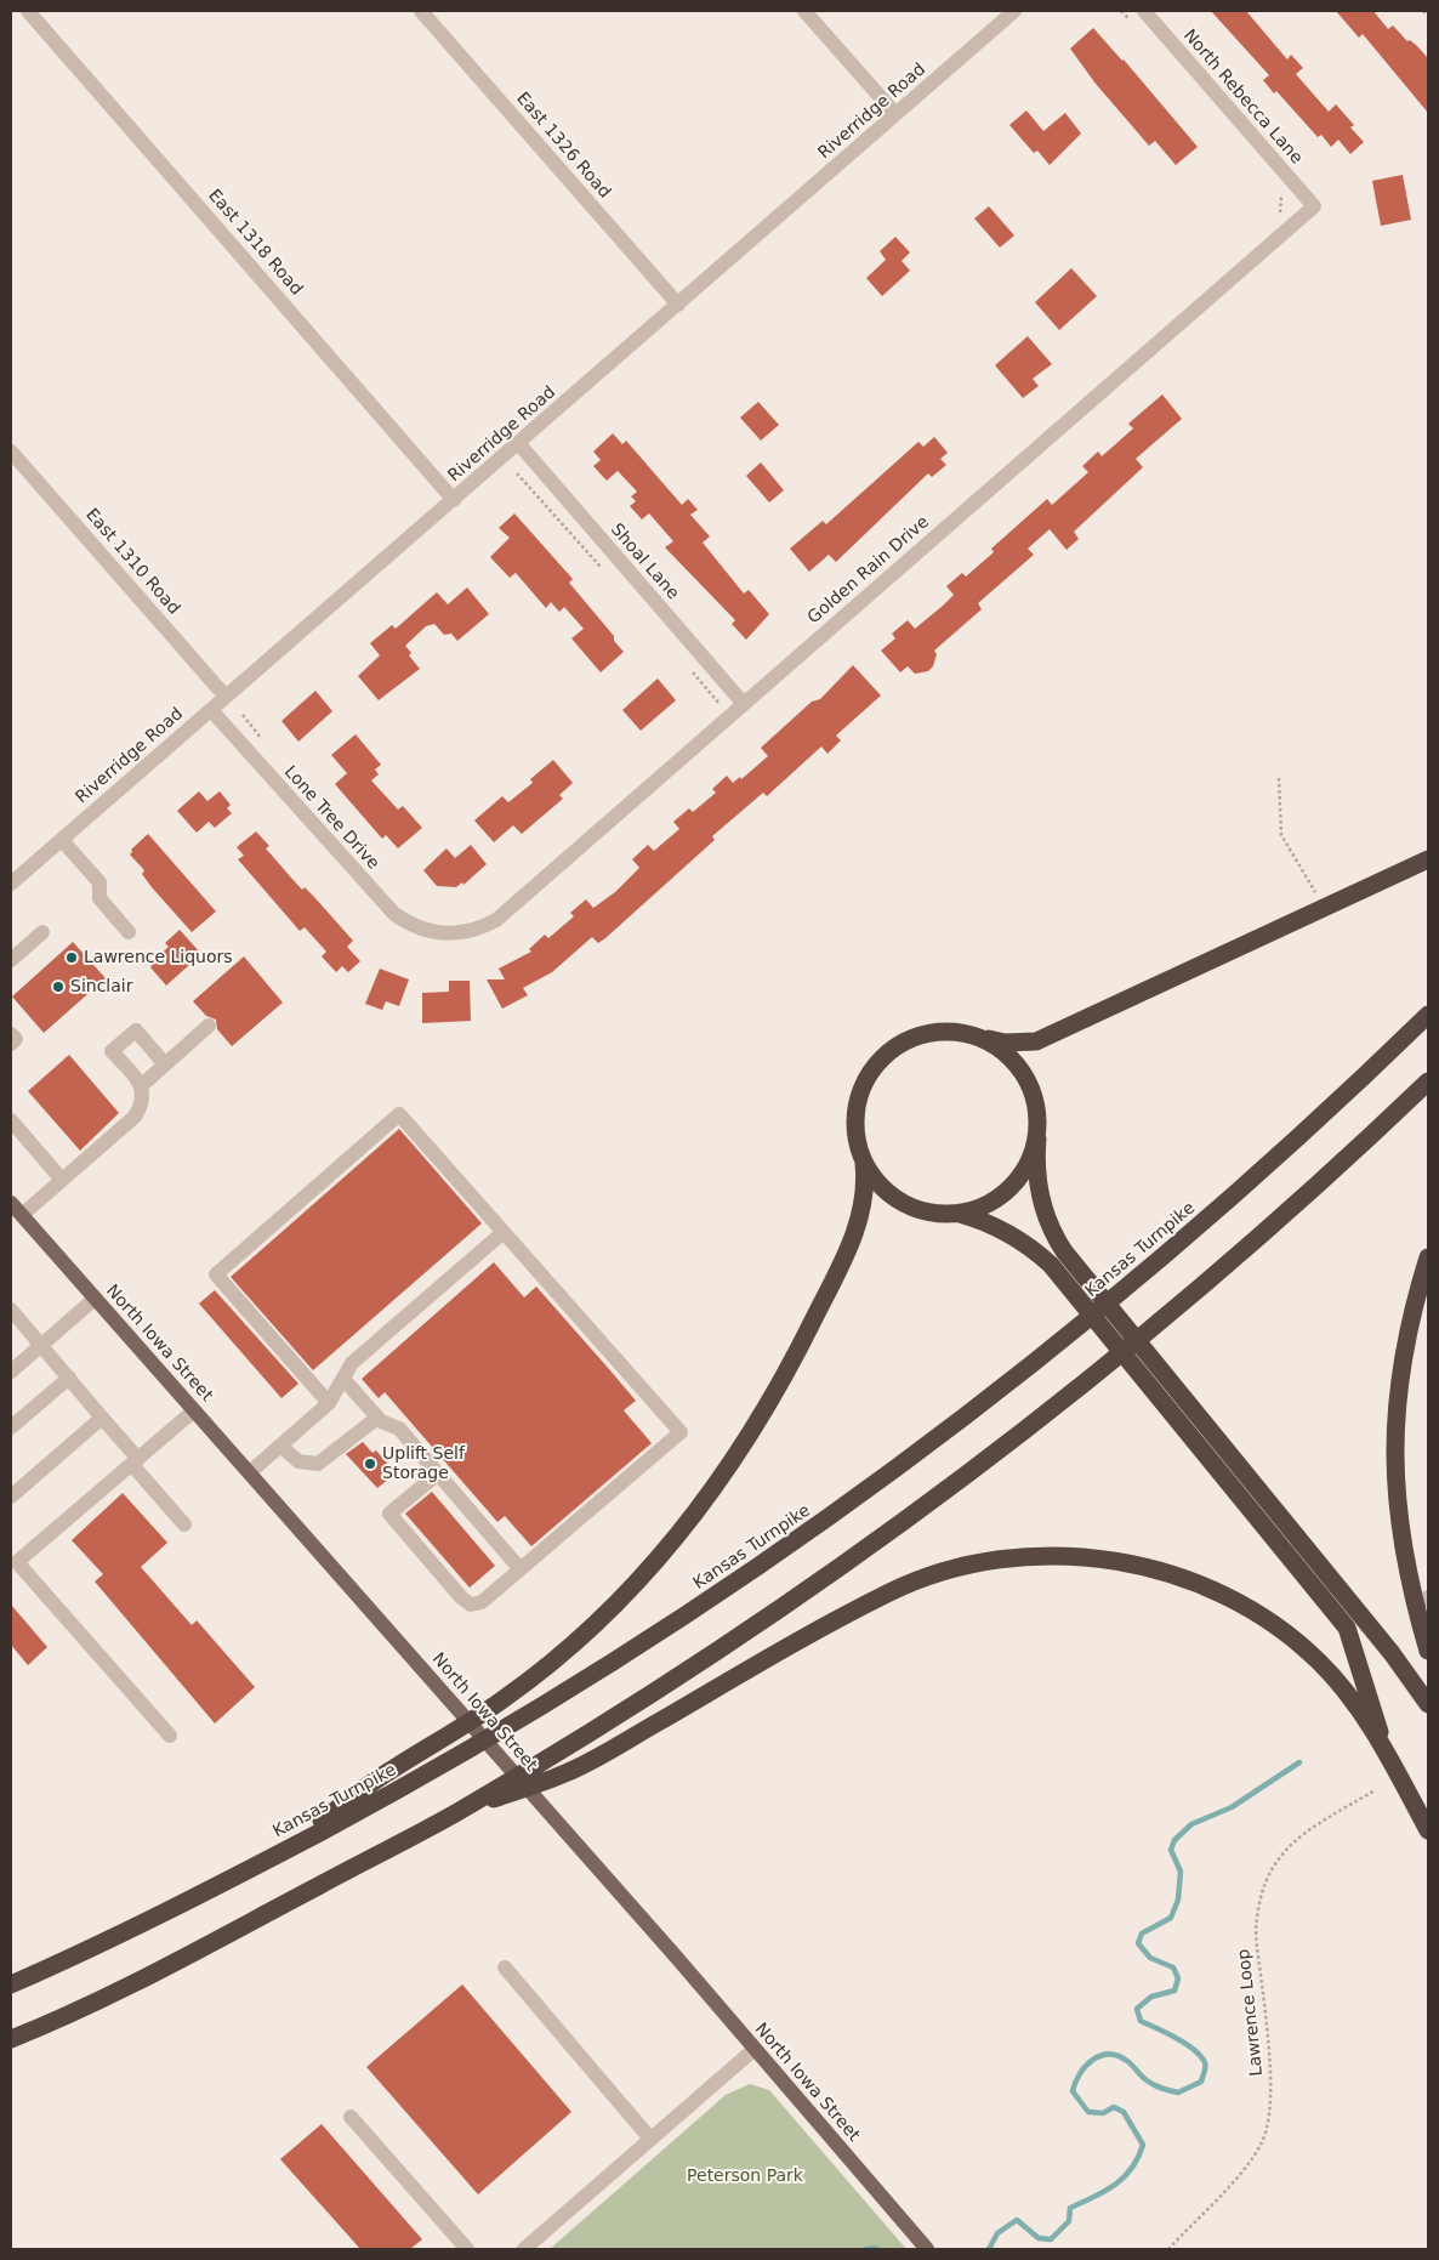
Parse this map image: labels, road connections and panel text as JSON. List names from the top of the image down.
{
  "streets": {
    "highway": ["Kansas Turnpike"],
    "main road": ["North Iowa Street"],
    "street": [
      "North Rebecca Lane",
      "Riverridge Road",
      "East 1326 Road",
      "East 1318 Road",
      "East 1310 Road",
      "Shoal Lane",
      "Golden Rain Drive",
      "Lone Tree Drive"
    ],
    "path": ["Lawrence Loop"]
  },
  "crossings": [
    ["North Rebecca Lane", "Golden Rain Drive"],
    ["Riverridge Road", "East 1326 Road"],
    ["Riverridge Road", "East 1318 Road"],
    ["Riverridge Road", "East 1310 Road"],
    ["Riverridge Road", "Shoal Lane"],
    ["Riverridge Road", "Lone Tree Drive"],
    ["Shoal Lane", "Golden Rain Drive"],
    ["Golden Rain Drive", "Lone Tree Drive"]
  ],
  "parks": ["Peterson Park"],
  "places": ["Lawrence Liquors", "Sinclair", "Uplift Self Storage"]
}
